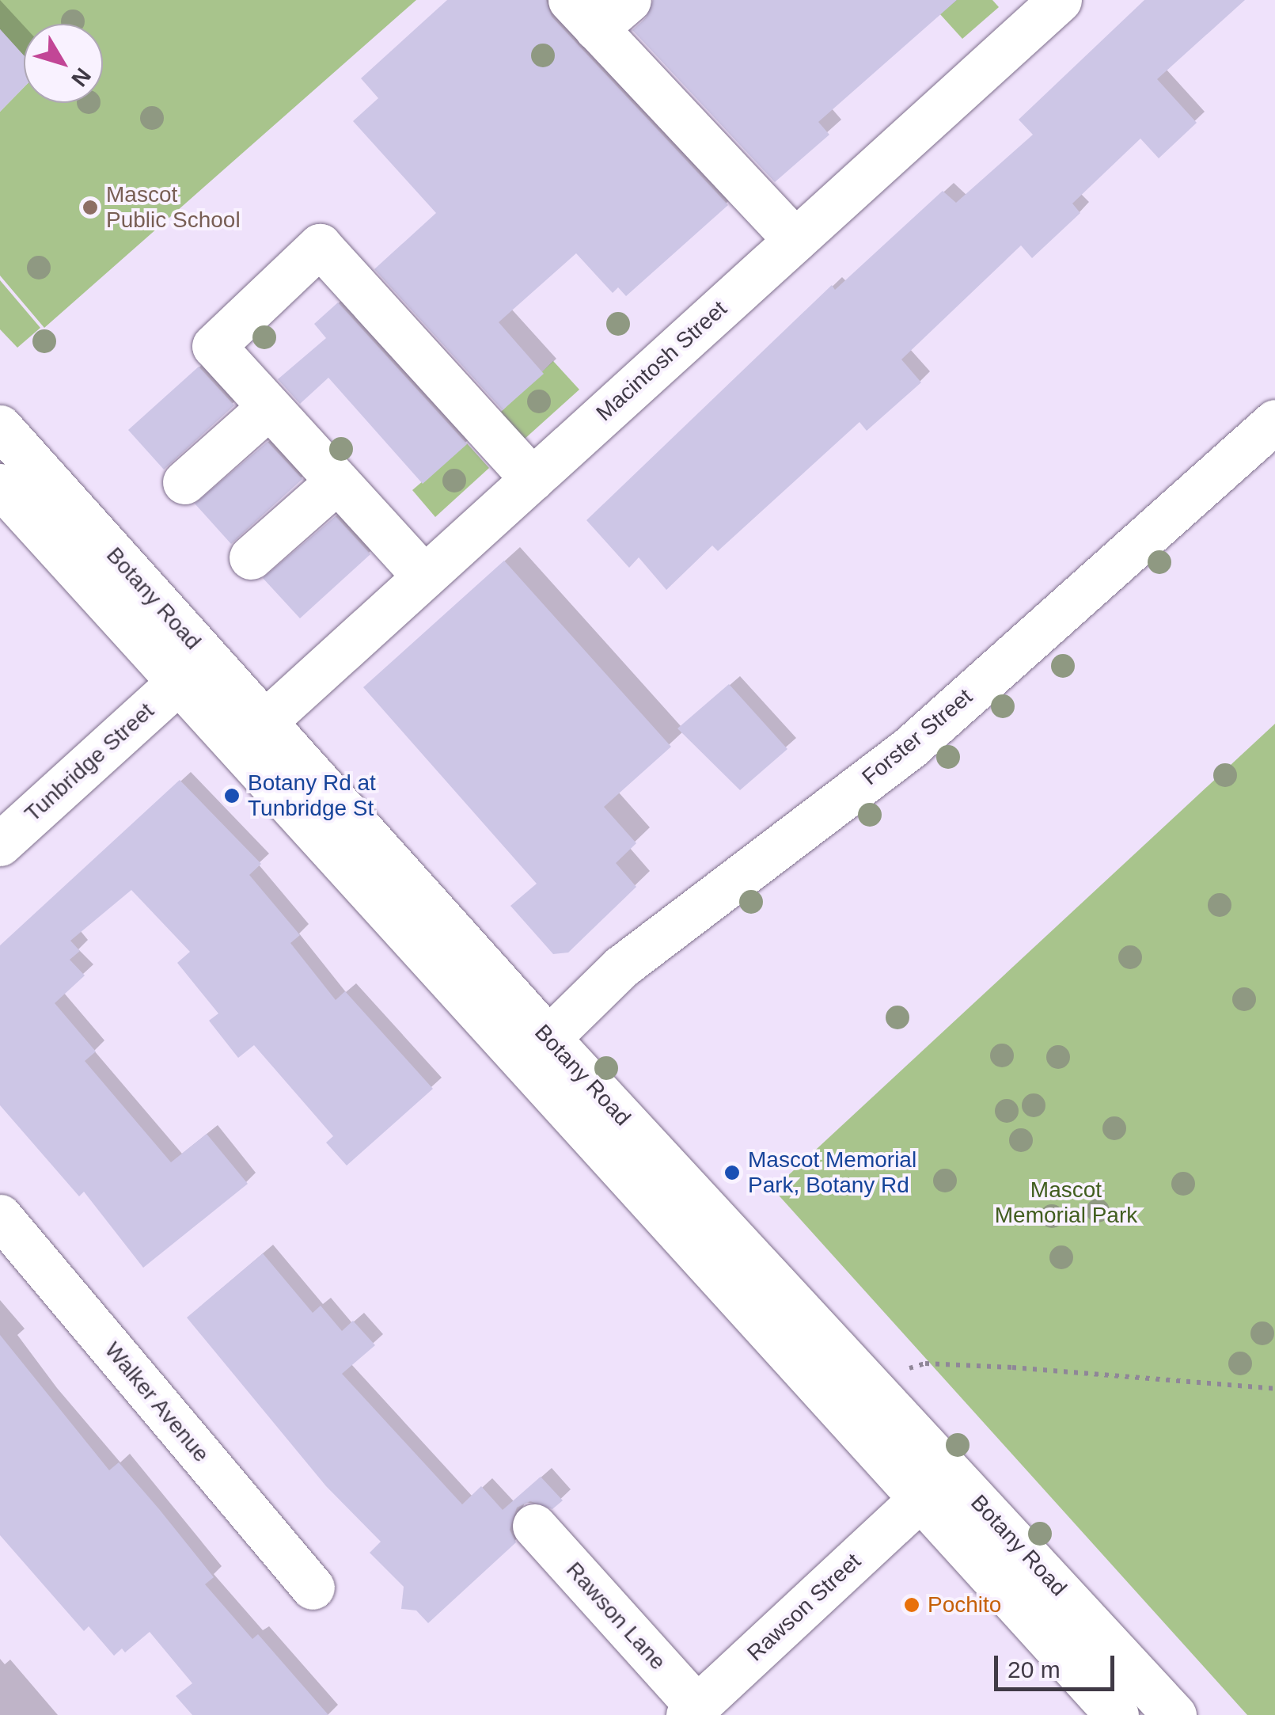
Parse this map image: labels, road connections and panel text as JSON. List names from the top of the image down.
{
  "streets": {
    "main road": [
      "Macintosh Street",
      "Botany Road",
      "Forster Street",
      "Tunbridge Street",
      "Walker Avenue",
      "Rawson Street",
      "Rawson Lane"
    ]
  },
  "crossings": [
    ["Macintosh Street", "Botany Road"],
    ["Botany Road", "Forster Street"],
    ["Botany Road", "Tunbridge Street"],
    ["Botany Road", "Rawson Street"],
    ["Rawson Street", "Rawson Lane"]
  ],
  "parks": ["Mascot Memorial Park"],
  "places": [
    "Mascot Public School",
    "Botany Rd at Tunbridge St",
    "Mascot Memorial Park, Botany Rd",
    "Pochito"
  ],
  "scale_bar": "20 m",
  "north": "bottom right"
}
